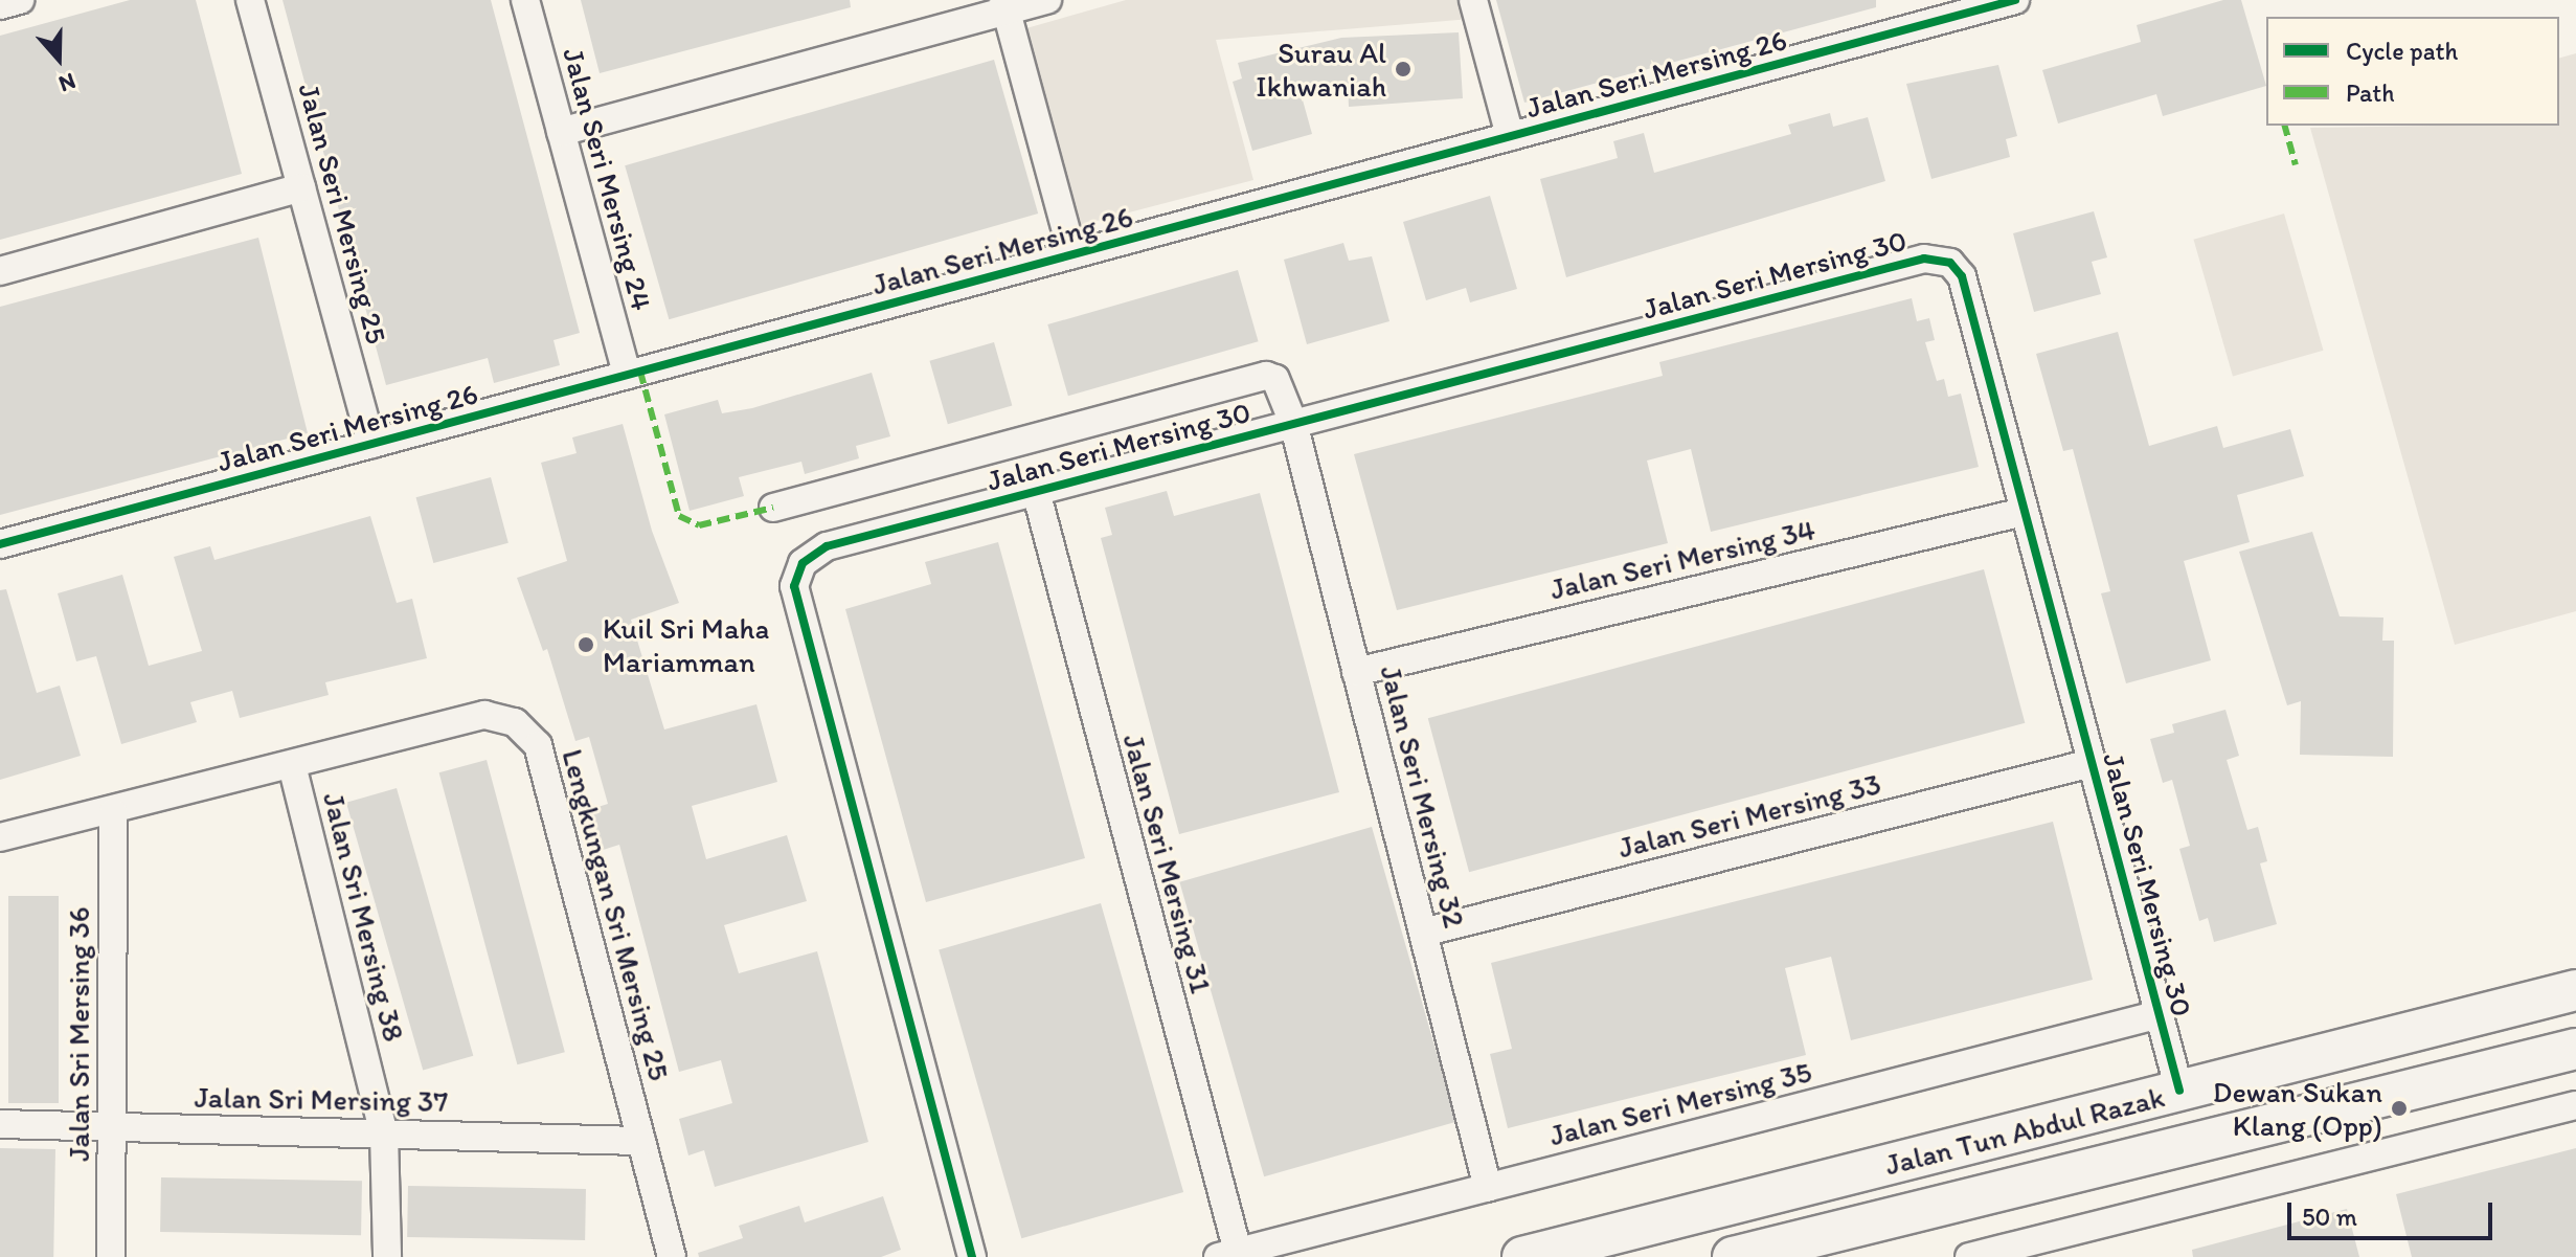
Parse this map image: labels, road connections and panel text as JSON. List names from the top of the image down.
{
  "streets": {
    "main road": ["Jalan Tun Abdul Razak"],
    "street": [
      "Jalan Seri Mersing 26",
      "Jalan Seri Mersing 24",
      "Jalan Seri Mersing 25",
      "Jalan Seri Mersing 30",
      "Jalan Seri Mersing 34",
      "Jalan Seri Mersing 32",
      "Jalan Seri Mersing 33",
      "Jalan Seri Mersing 31",
      "Lengkungan Sri Mersing 25",
      "Jalan Sri Mersing 38",
      "Jalan Sri Mersing 36",
      "Jalan Sri Mersing 37",
      "Jalan Seri Mersing 35"
    ]
  },
  "crossings": [
    ["Jalan Seri Mersing 26", "Jalan Seri Mersing 24"],
    ["Jalan Seri Mersing 26", "Jalan Seri Mersing 25"],
    ["Jalan Seri Mersing 30", "Jalan Seri Mersing 34"],
    ["Jalan Seri Mersing 30", "Jalan Seri Mersing 32"],
    ["Jalan Seri Mersing 30", "Jalan Seri Mersing 33"],
    ["Jalan Seri Mersing 30", "Jalan Seri Mersing 31"],
    ["Jalan Seri Mersing 30", "Jalan Seri Mersing 35"],
    ["Jalan Seri Mersing 30", "Jalan Tun Abdul Razak"],
    ["Jalan Seri Mersing 34", "Jalan Seri Mersing 32"],
    ["Jalan Seri Mersing 32", "Jalan Seri Mersing 33"],
    ["Jalan Seri Mersing 32", "Jalan Seri Mersing 35"],
    ["Jalan Seri Mersing 31", "Jalan Seri Mersing 35"],
    ["Lengkungan Sri Mersing 25", "Jalan Sri Mersing 38"],
    ["Lengkungan Sri Mersing 25", "Jalan Sri Mersing 36"],
    ["Lengkungan Sri Mersing 25", "Jalan Sri Mersing 37"],
    ["Jalan Sri Mersing 38", "Jalan Sri Mersing 37"],
    ["Jalan Sri Mersing 36", "Jalan Sri Mersing 37"]
  ],
  "places": ["Surau Al Ikhwaniah", "Kuil Sri Maha Mariamman", "Dewan Sukan Klang (Opp)"],
  "legend": ["Cycle path", "Path"],
  "scale_bar": "50 m",
  "north": "bottom"
}
